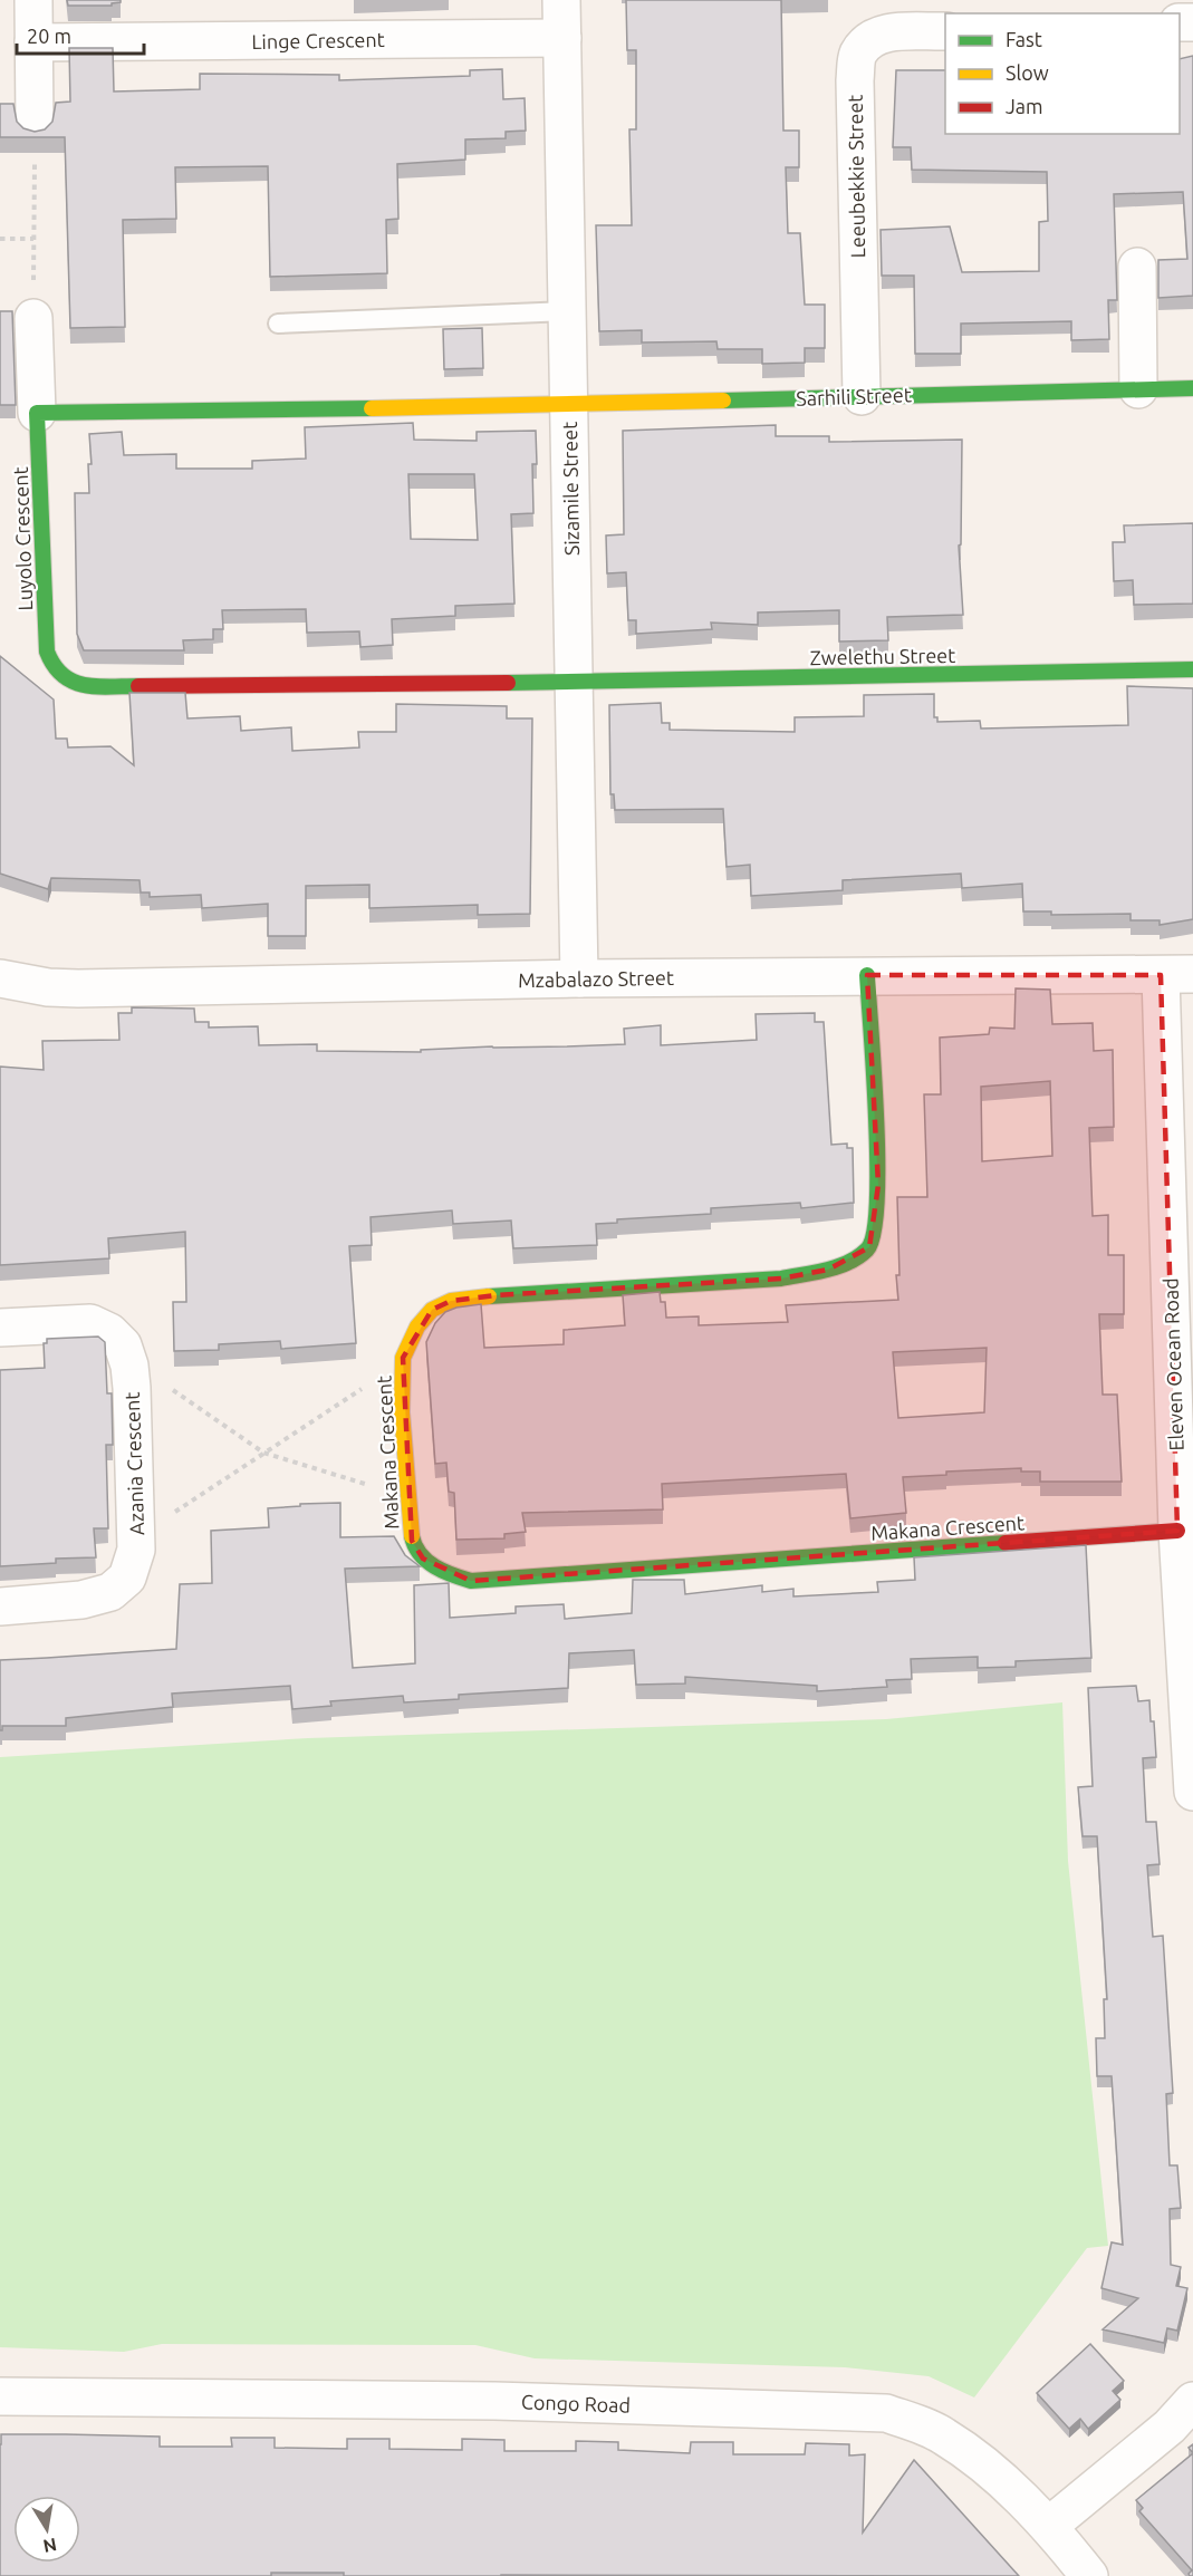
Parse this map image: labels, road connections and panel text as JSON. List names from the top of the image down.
{
  "streets": {
    "street": [
      "Linge Crescent",
      "Leeubekkie Street",
      "Sarhili Street",
      "Sizamile Street",
      "Luyolo Crescent",
      "Zwelethu Street",
      "Mzabalazo Street",
      "Eleven Ocean Road",
      "Makana Crescent",
      "Azania Crescent",
      "Congo Road"
    ]
  },
  "crossings": [
    ["Linge Crescent", "Sizamile Street"],
    ["Leeubekkie Street", "Sarhili Street"],
    ["Sarhili Street", "Sizamile Street"],
    ["Sizamile Street", "Luyolo Crescent"],
    ["Sizamile Street", "Zwelethu Street"],
    ["Sizamile Street", "Mzabalazo Street"],
    ["Luyolo Crescent", "Zwelethu Street"],
    ["Mzabalazo Street", "Eleven Ocean Road"],
    ["Mzabalazo Street", "Makana Crescent"],
    ["Eleven Ocean Road", "Makana Crescent"]
  ],
  "legend": ["Fast", "Slow", "Jam"],
  "scale_bar": "20 m",
  "north": "bottom"
}
